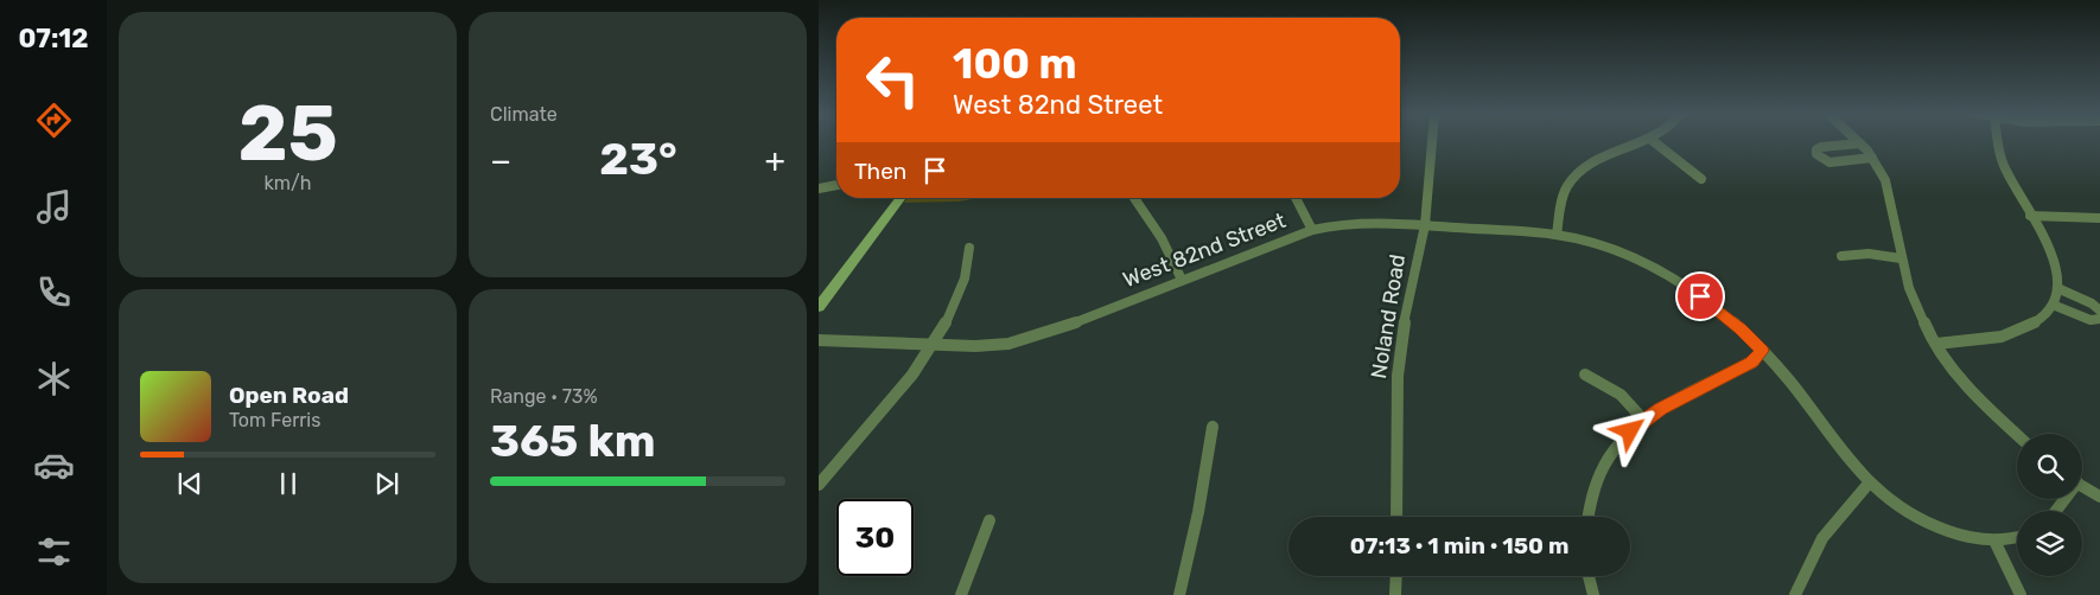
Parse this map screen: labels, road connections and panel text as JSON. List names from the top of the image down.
{
  "streets": {
    "street": ["West 82nd Street", "Noland Road"]
  },
  "crossings": [
    ["West 82nd Street", "Noland Road"]
  ],
  "page": {
    "tabs": "07:12",
    "tile": [
      ["25", "km/h"],
      "Climate",
      ["Range · 73%", "365 km"]
    ],
    "turn": ["100 m", "West 82nd Street"],
    "heat": ["−", "23°", "+"],
    "then": "Then",
    "song": ["Open Road", "Tom Ferris"],
    "limit": "30",
    "trip": "07:13 · 1 min · 150 m"
  }
}
